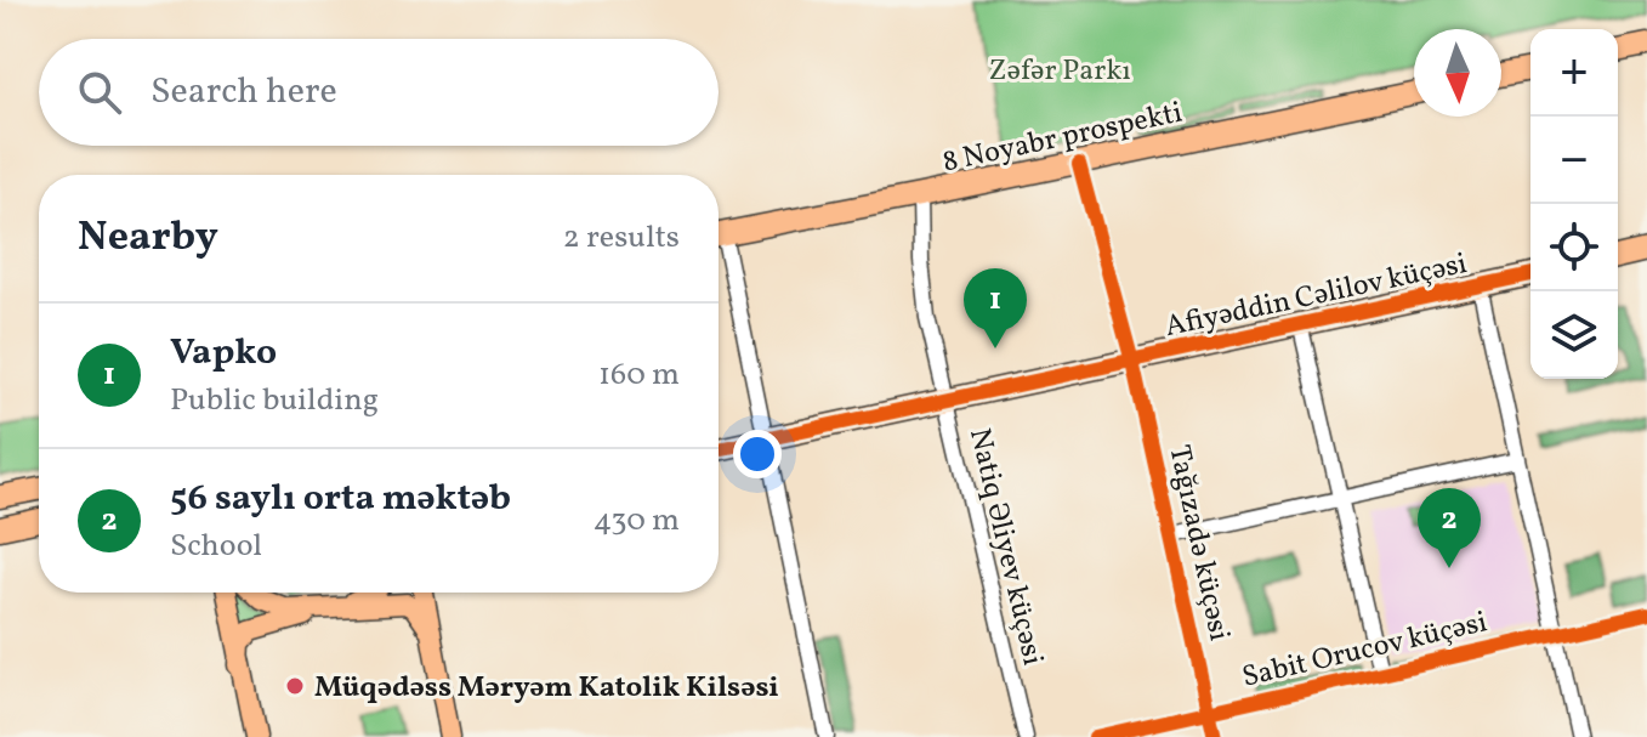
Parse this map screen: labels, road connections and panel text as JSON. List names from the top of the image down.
{
  "streets": {
    "highway": ["8 Noyabr prospekti", "Afiyəddin Cəlilov küçəsi"],
    "street": ["Tağızadə küçəsi", "Natiq Əliyev küçəsi", "Sabit Orucov küçəsi"]
  },
  "crossings": [
    ["8 Noyabr prospekti", "Tağızadə küçəsi"],
    ["8 Noyabr prospekti", "Natiq Əliyev küçəsi"],
    ["Afiyəddin Cəlilov küçəsi", "Tağızadə küçəsi"],
    ["Afiyəddin Cəlilov küçəsi", "Natiq Əliyev küçəsi"],
    ["Tağızadə küçəsi", "Sabit Orucov küçəsi"]
  ],
  "parks": ["Zəfər Parkı"],
  "places": ["Müqədəss Məryəm Katolik Kilsəsi"],
  "north": "bottom",
  "page": {
    "map_buttons": ["+", "−"],
    "search": "Search here",
    "heading": ["Nearby", "2 results"],
    "pins": ["1", "2"],
    "list": [
      {
        "mark": "1",
        "name": "Vapko",
        "note": "Public building",
        "value": "160 m"
      },
      {
        "mark": "2",
        "name": "56 saylı orta məktəb",
        "note": "School",
        "value": "430 m"
      }
    ]
  }
}
